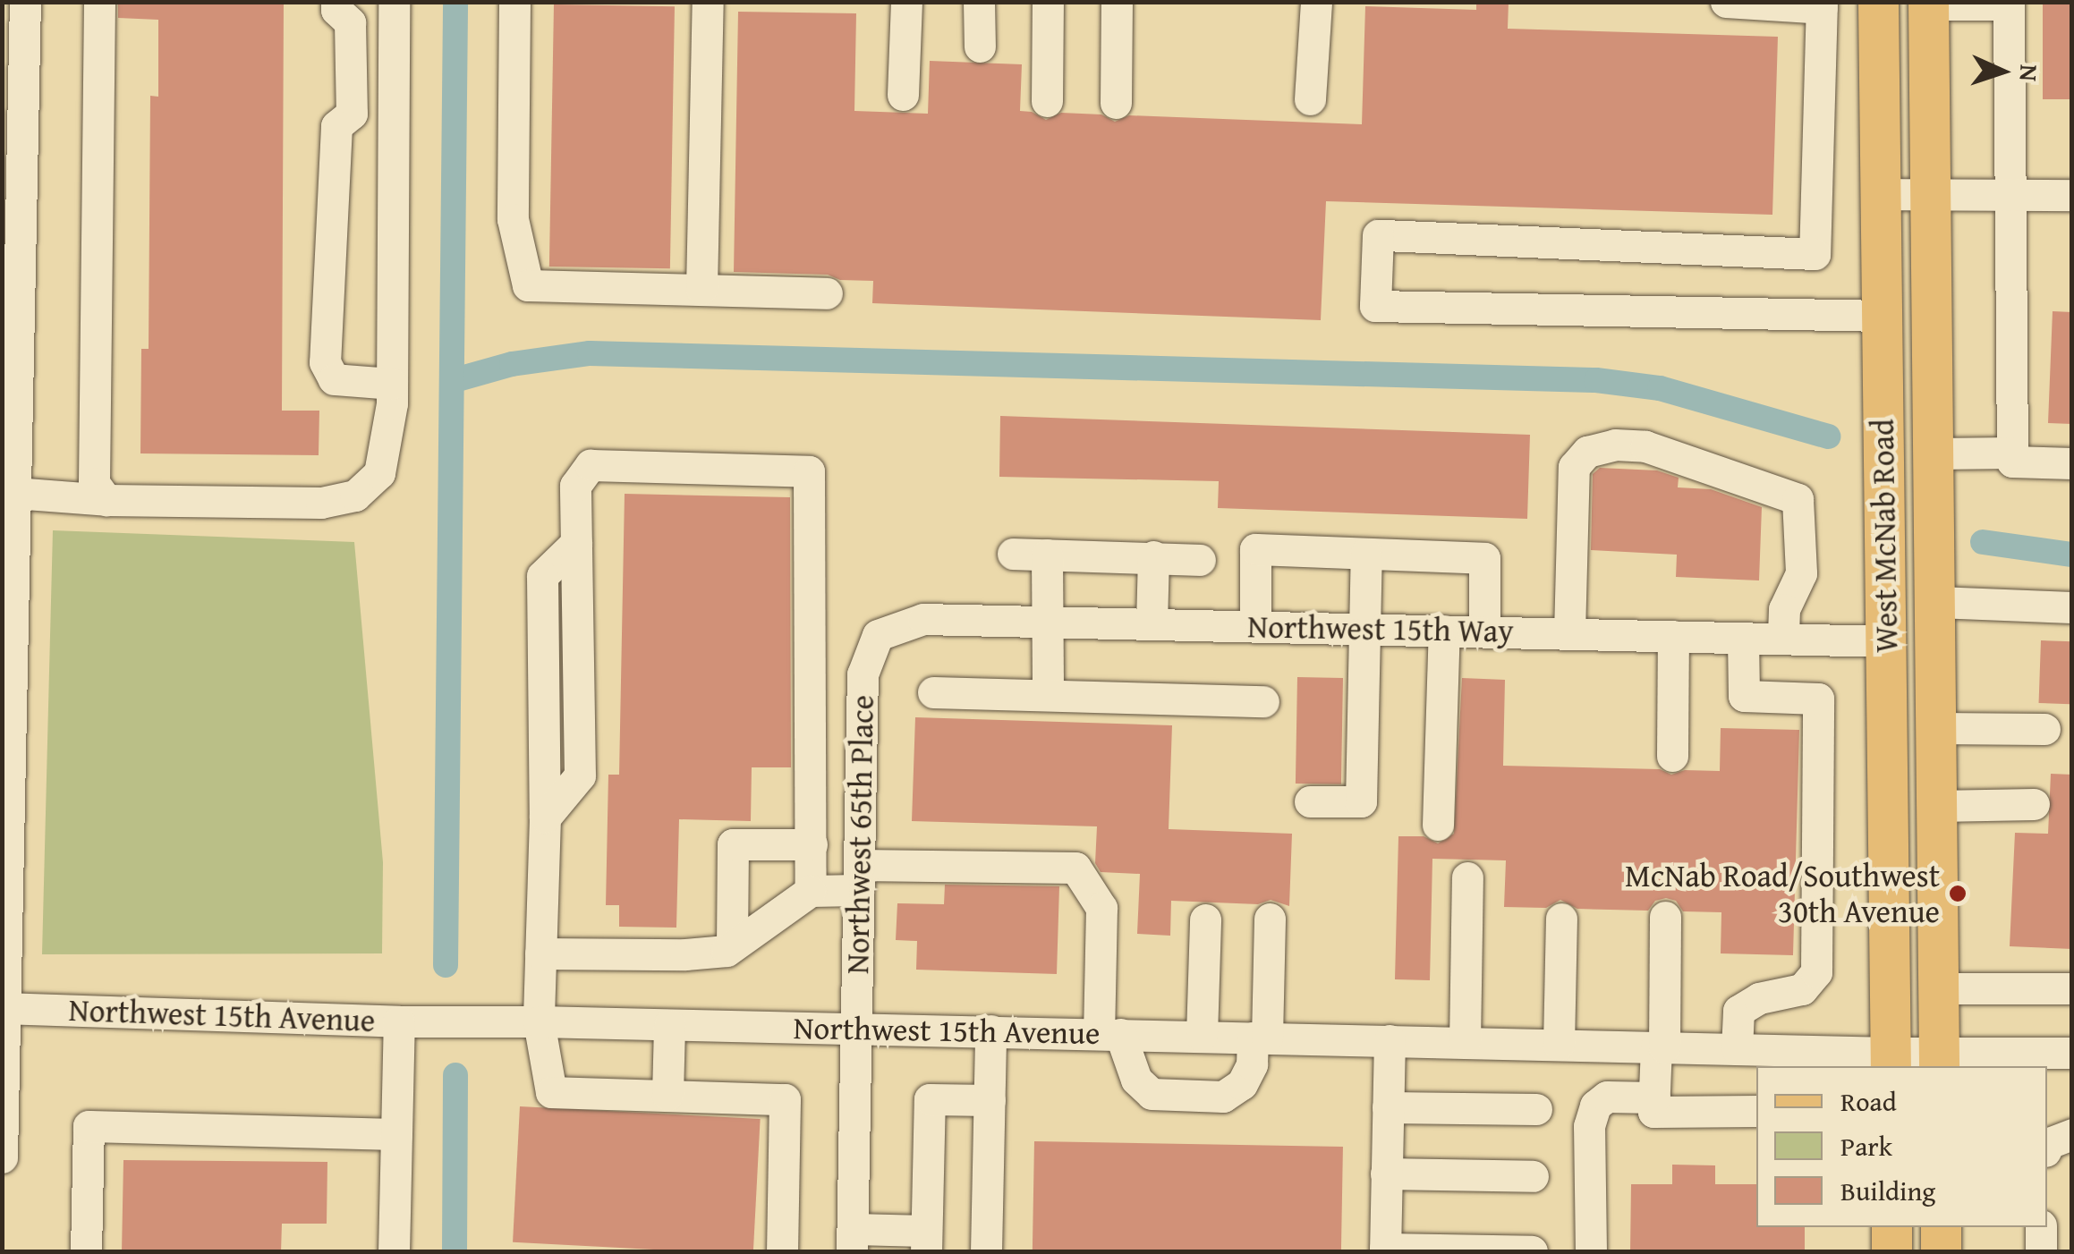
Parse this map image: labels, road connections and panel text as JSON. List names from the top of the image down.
{
  "streets": {
    "main road": ["West McNab Road"],
    "street": ["Northwest 15th Way", "Northwest 65th Place", "Northwest 15th Avenue"]
  },
  "crossings": [
    ["West McNab Road", "Northwest 15th Way"],
    ["West McNab Road", "Northwest 15th Avenue"],
    ["Northwest 15th Way", "Northwest 65th Place"],
    ["Northwest 65th Place", "Northwest 15th Avenue"]
  ],
  "places": ["McNab Road/Southwest 30th Avenue"],
  "legend": ["Road", "Park", "Building"],
  "north": "right"
}
